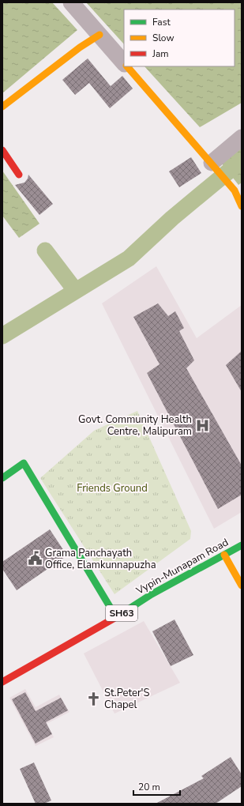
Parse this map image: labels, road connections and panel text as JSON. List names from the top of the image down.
{
  "streets": {
    "street": ["Vypin-Munapam Road", "SH63"]
  },
  "parks": ["Friends Ground"],
  "places": {
    "hospital": ["Govt. Community Health Centre, Malipuram"],
    "public building": ["Grama Panchayath Office, Elamkunnapuzha"],
    "church": ["St.Peter'S Chapel"]
  },
  "legend": ["Fast", "Slow", "Jam"],
  "scale_bar": "20 m"
}
